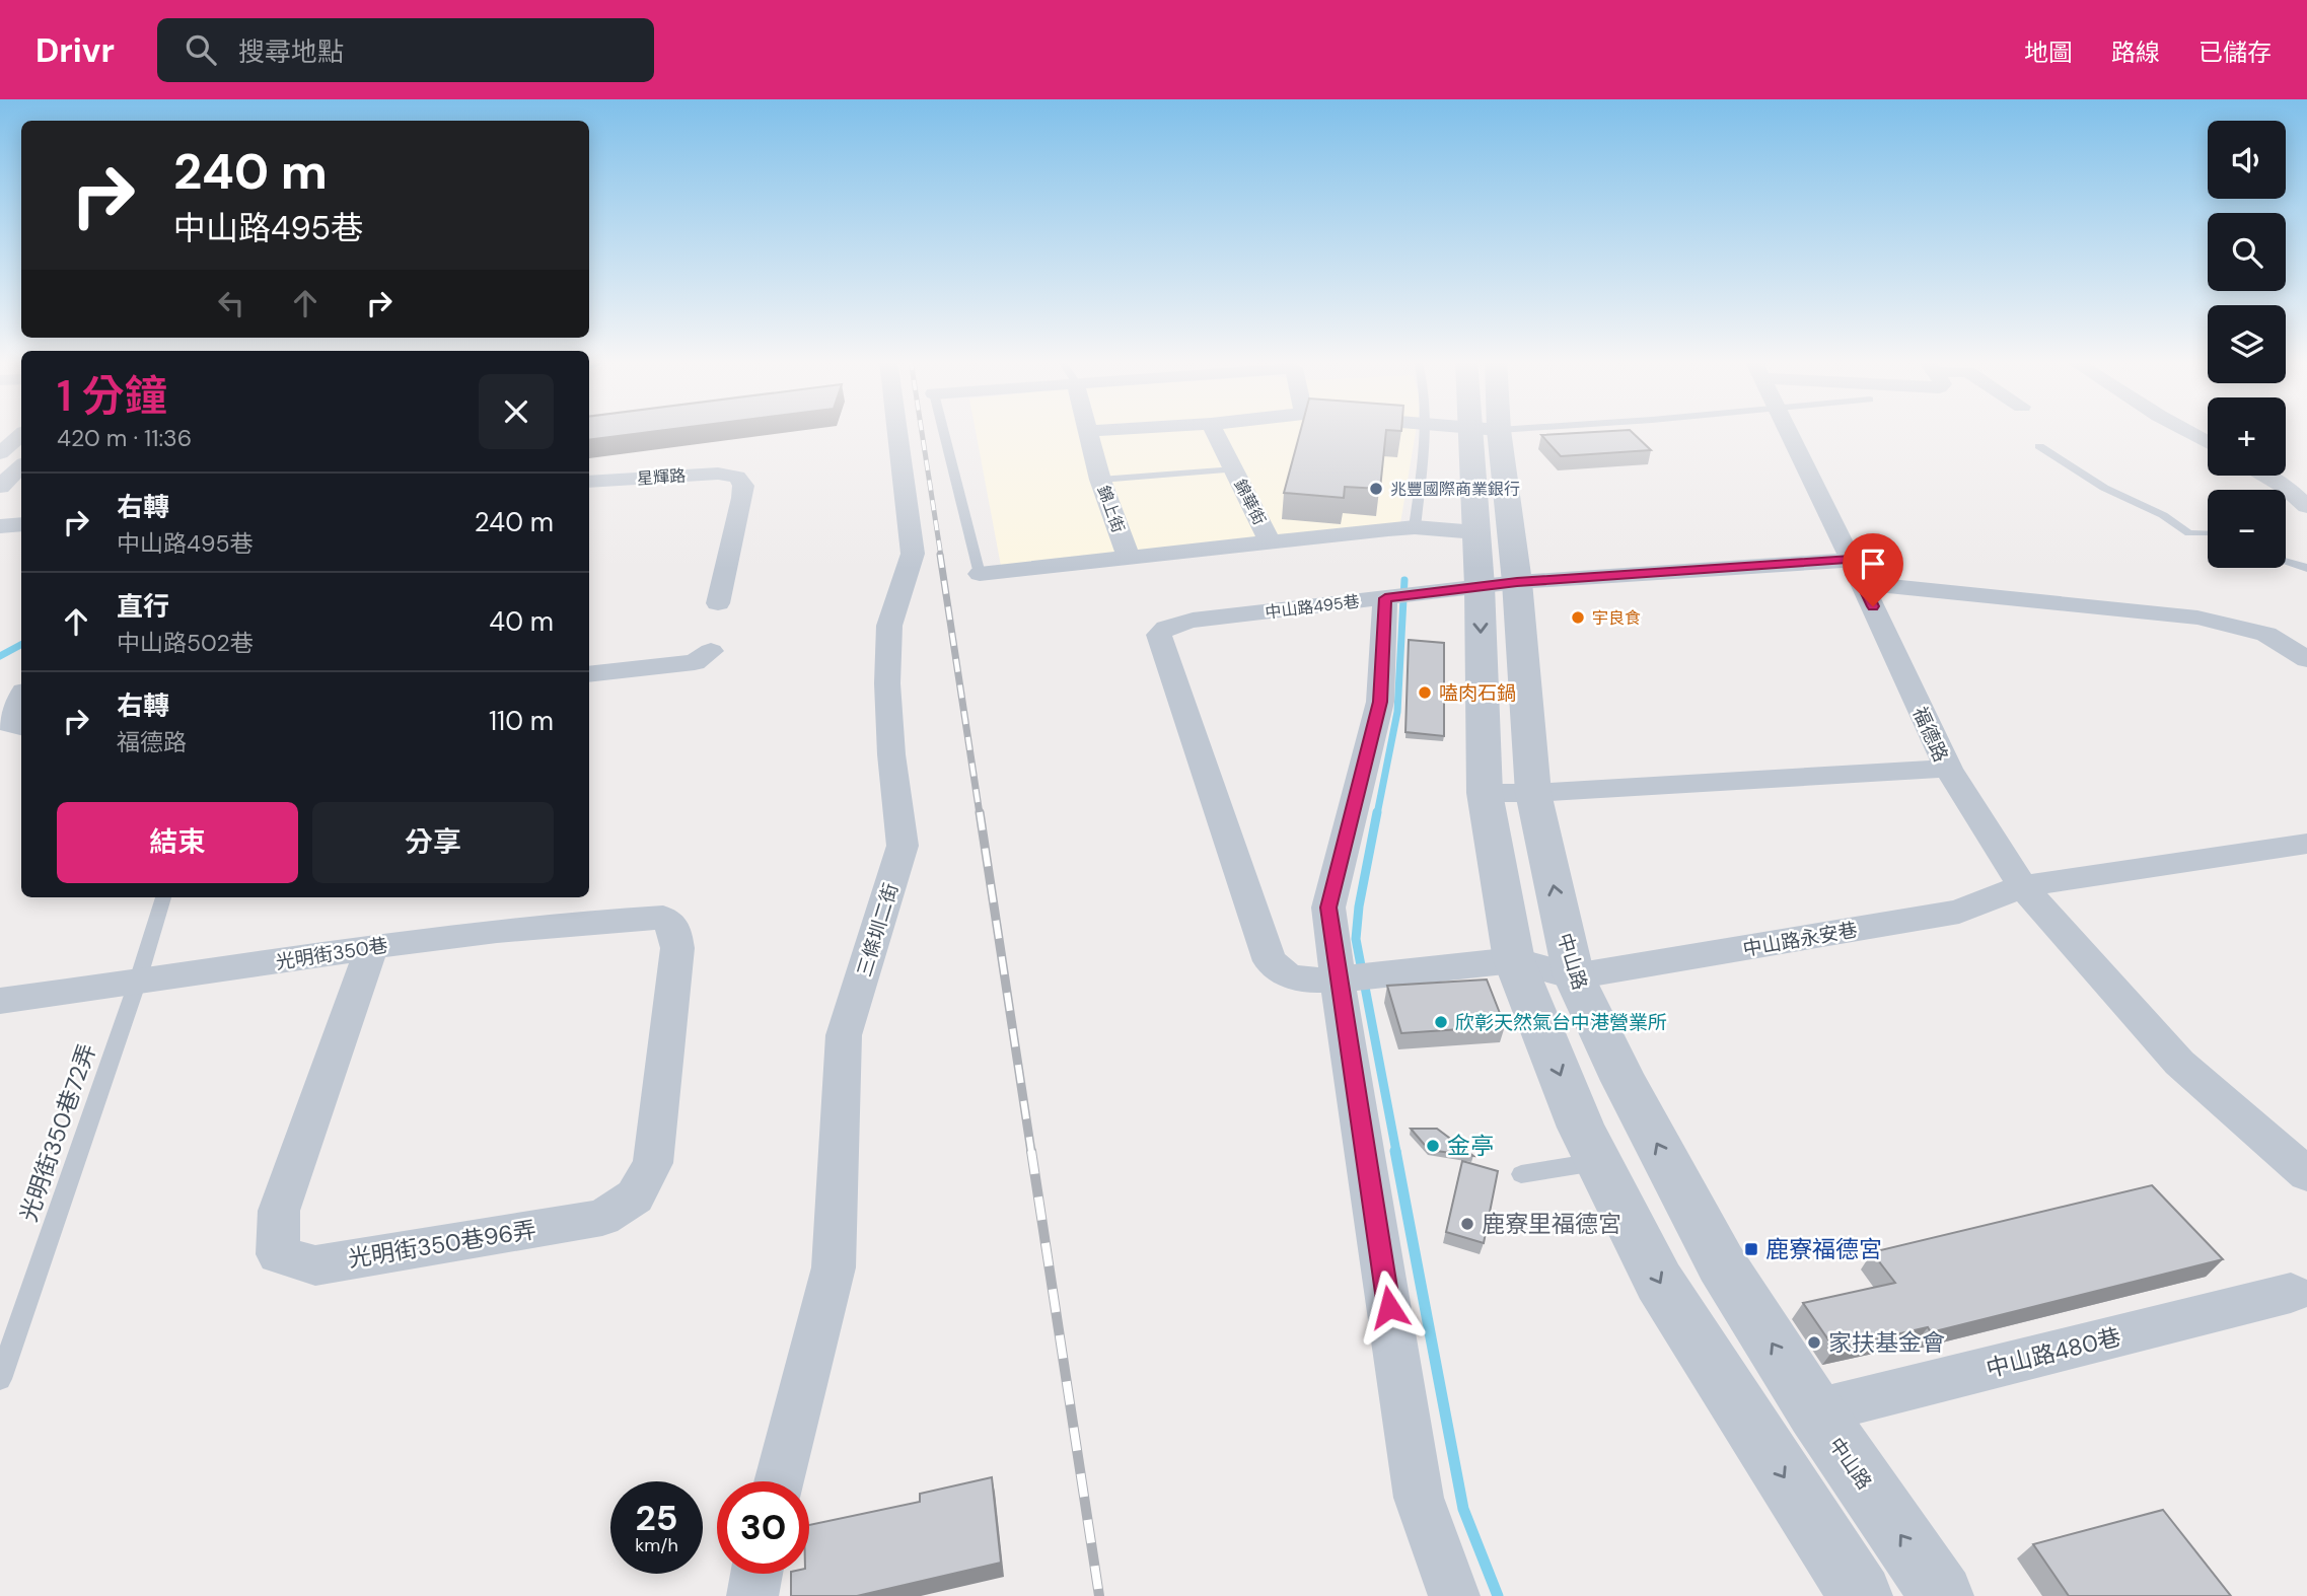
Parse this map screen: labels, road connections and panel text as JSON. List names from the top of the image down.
{
  "streets": {
    "street": [
      "星輝路",
      "錦華街",
      "錦上街",
      "中山路495巷",
      "福德路",
      "三條圳二街",
      "中山路永安巷",
      "光明街350巷",
      "中山路",
      "光明街350巷96弄",
      "中山路480巷"
    ],
    "lane": ["光明街350巷72弄"]
  },
  "crossings": [
    ["中山路495巷", "福德路"],
    ["中山路495巷", "中山路"],
    ["福德路", "中山路"],
    ["中山路永安巷", "中山路"],
    ["光明街350巷", "光明街350巷72弄"],
    ["光明街350巷", "光明街350巷96弄"],
    ["中山路", "中山路480巷"]
  ],
  "places": {
    "other": [
      "兆豐國際商業銀行",
      "宇良食",
      "嗑肉石鍋",
      "欣彰天然氣台中港營業所",
      "金亭",
      "鹿寮里福德宮",
      "家扶基金會"
    ],
    "transit": ["鹿寮福德宮"]
  },
  "page": {
    "header": "Drivr",
    "search": "搜尋地點",
    "nav": ["地圖", "路線", "已儲存"],
    "map_buttons": ["+", "−"],
    "turn": ["240 m", "中山路495巷"],
    "heading": ["1 分鐘", "420 m · 11:36"],
    "list": [
      {
        "name": "右轉",
        "note": "中山路495巷",
        "value": "240 m"
      },
      {
        "name": "直行",
        "note": "中山路502巷",
        "value": "40 m"
      },
      {
        "name": "右轉",
        "note": "福德路",
        "value": "110 m"
      }
    ],
    "buttons": ["結束", "分享"],
    "speed": "25 km/h",
    "limit": "30"
  }
}
